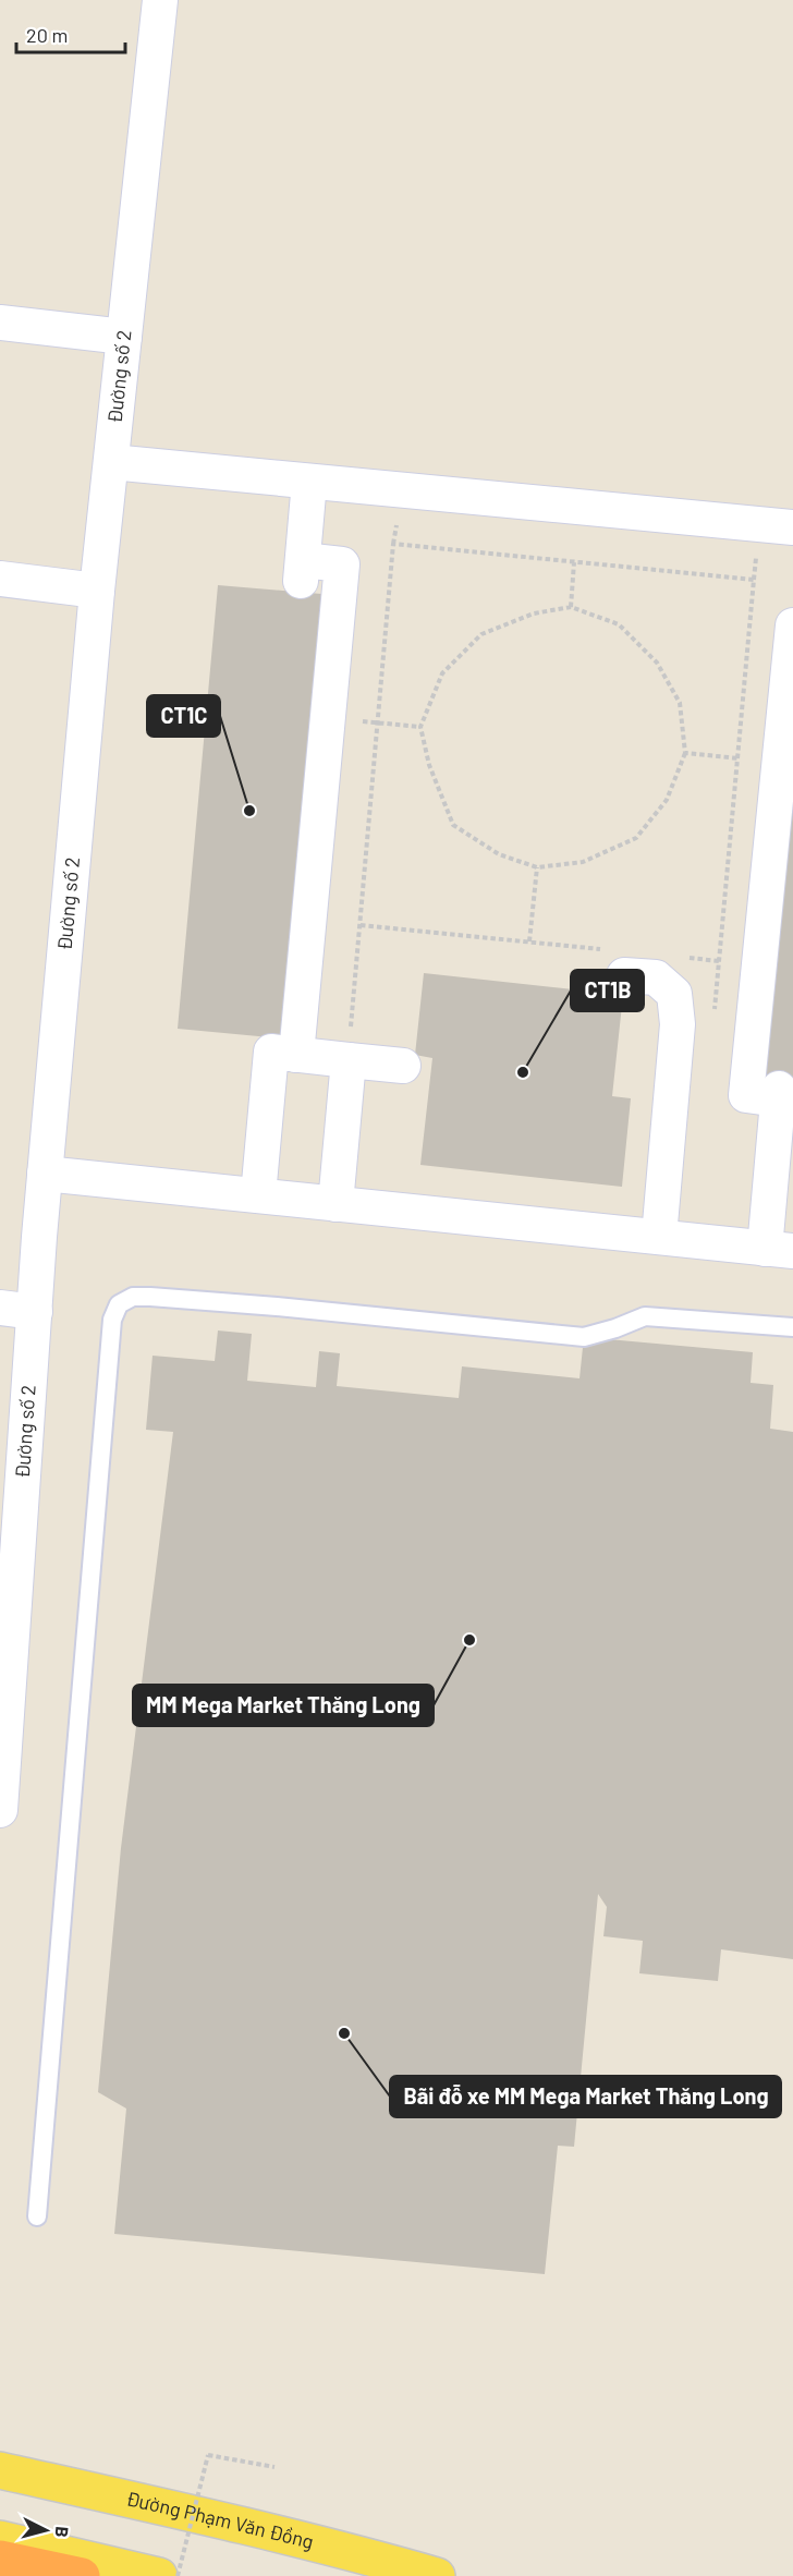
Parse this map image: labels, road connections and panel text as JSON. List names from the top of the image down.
{
  "streets": {
    "main road": ["Đường Phạm Văn Đồng"],
    "street": ["Đường số 2"]
  },
  "places": [
    "CT1C",
    "CT1B",
    "MM Mega Market Thăng Long",
    "Bãi đỗ xe MM Mega Market Thăng Long"
  ],
  "scale_bar": "20 m",
  "north": "right"
}
